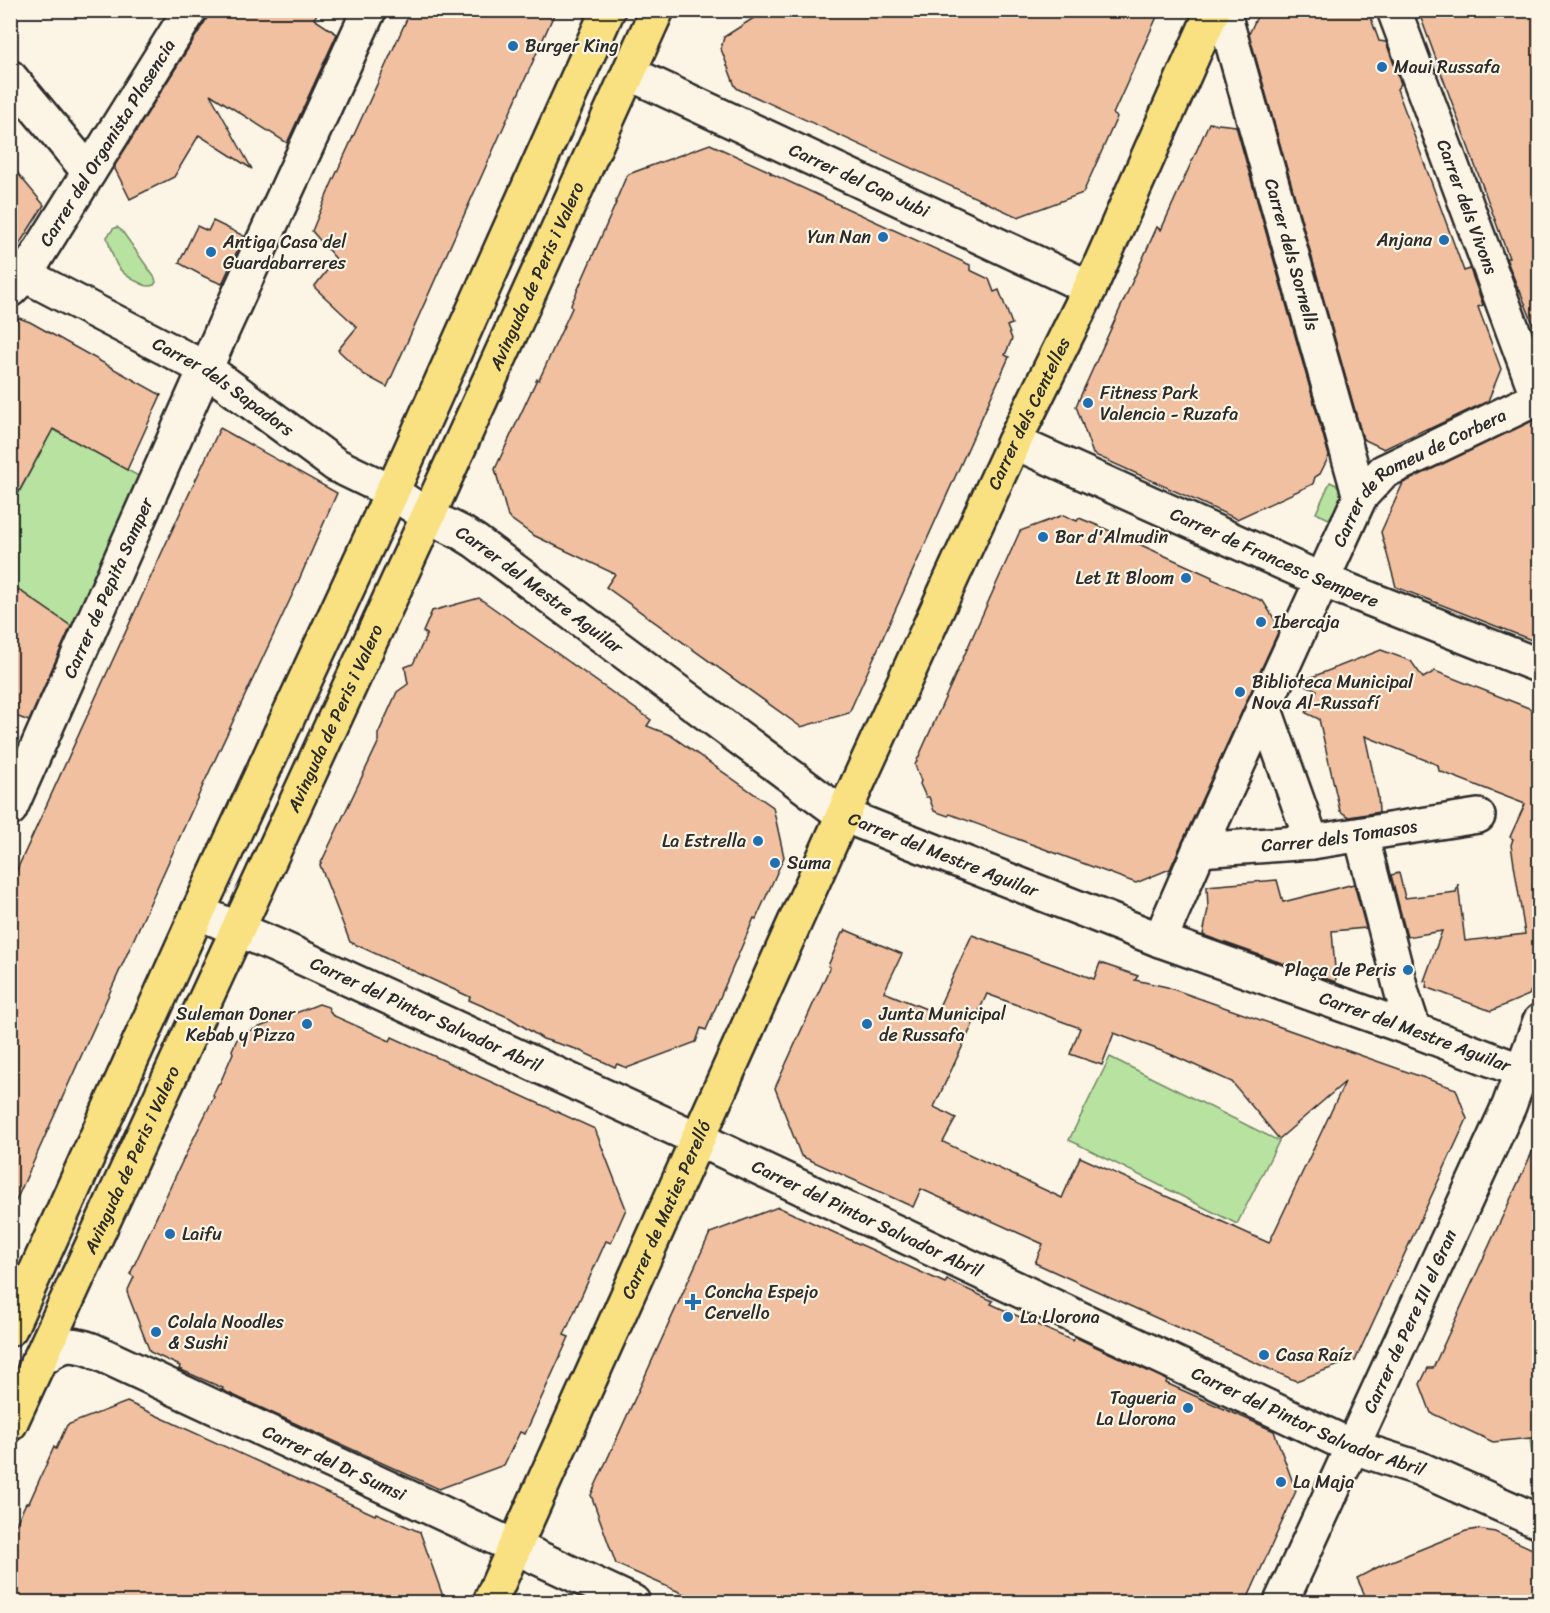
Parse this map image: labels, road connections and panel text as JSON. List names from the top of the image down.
{
  "streets": {
    "main road": ["Avinguda de Peris i Valero", "Carrer dels Centelles", "Carrer de Maties Perelló"],
    "street": [
      "Carrer del Organista Plasencia",
      "Carrer del Cap Jubi",
      "Carrer dels Vivons",
      "Carrer dels Sornells",
      "Carrer dels Sapadors",
      "Carrer de Romeu de Corbera",
      "Carrer de Francesc Sempere",
      "Carrer de Pepita Samper",
      "Carrer del Mestre Aguilar",
      "Carrer dels Tomasos",
      "Carrer del Pintor Salvador Abril",
      "Carrer de Pere III el Gran",
      "Carrer del Dr Sumsi"
    ]
  },
  "crossings": [
    ["Carrer del Organista Plasencia", "Carrer dels Sapadors"],
    ["Carrer del Cap Jubi", "Avinguda de Peris i Valero"],
    ["Carrer del Cap Jubi", "Carrer dels Centelles"],
    ["Carrer dels Vivons", "Carrer de Romeu de Corbera"],
    ["Carrer dels Sornells", "Carrer de Romeu de Corbera"],
    ["Avinguda de Peris i Valero", "Carrer dels Sapadors"],
    ["Avinguda de Peris i Valero", "Carrer del Mestre Aguilar"],
    ["Avinguda de Peris i Valero", "Carrer del Pintor Salvador Abril"],
    ["Avinguda de Peris i Valero", "Carrer del Dr Sumsi"],
    ["Carrer dels Sapadors", "Carrer de Pepita Samper"],
    ["Carrer dels Sapadors", "Carrer del Mestre Aguilar"],
    ["Carrer dels Centelles", "Carrer de Francesc Sempere"],
    ["Carrer dels Centelles", "Carrer del Mestre Aguilar"],
    ["Carrer dels Centelles", "Carrer de Maties Perelló"],
    ["Carrer de Romeu de Corbera", "Carrer de Francesc Sempere"],
    ["Carrer de Romeu de Corbera", "Carrer del Mestre Aguilar"],
    ["Carrer de Romeu de Corbera", "Carrer dels Tomasos"],
    ["Carrer del Mestre Aguilar", "Carrer de Maties Perelló"],
    ["Carrer del Mestre Aguilar", "Carrer de Pere III el Gran"],
    ["Carrer del Pintor Salvador Abril", "Carrer de Maties Perelló"],
    ["Carrer del Pintor Salvador Abril", "Carrer de Pere III el Gran"],
    ["Carrer de Maties Perelló", "Carrer del Dr Sumsi"]
  ],
  "places": {
    "other": [
      "Burger King",
      "Maui Russafa",
      "Yun Nan",
      "Anjana",
      "Antiga Casa del Guardabarreres",
      "Fitness Park Valencia - Ruzafa",
      "Bar d'Almudin",
      "Let It Bloom",
      "Ibercaja",
      "Biblioteca Municipal Nova Al-Russafí",
      "La Estrella",
      "Suma",
      "Plaça de Peris",
      "Suleman Doner Kebab y Pizza",
      "Junta Municipal de Russafa",
      "Laifu",
      "La Llorona",
      "Colala Noodles & Sushi",
      "Casa Raíz",
      "Tagueria La Llorona",
      "La Maja"
    ],
    "health": ["Concha Espejo Cervello"]
  }
}
